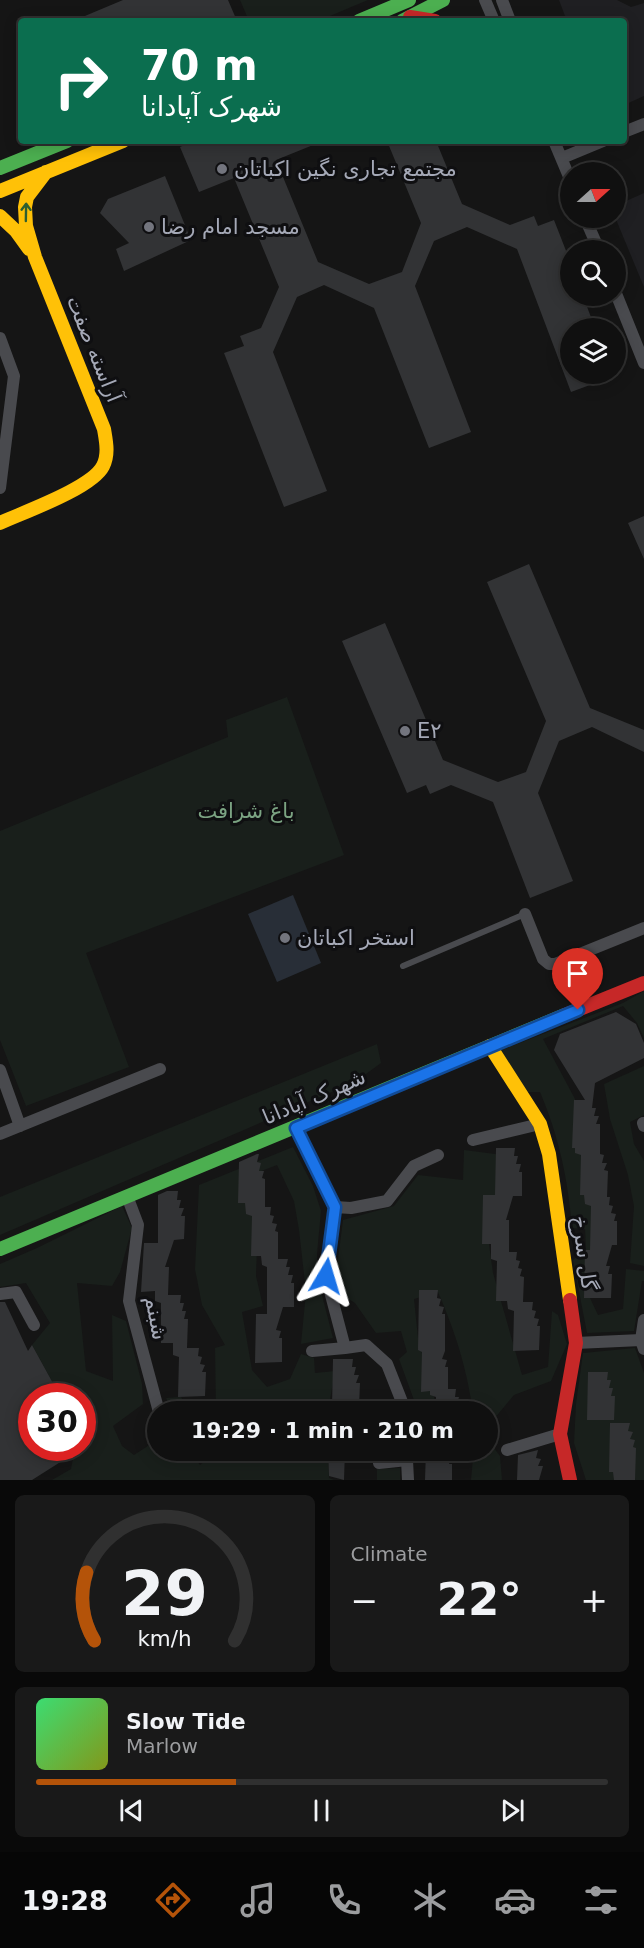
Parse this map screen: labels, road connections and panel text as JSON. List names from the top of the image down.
{
  "streets": {
    "street": [
      "آراسته صفت",
      "شهرک آپادانا",
      "گل سرخ",
      "شبنم"
    ]
  },
  "crossings": [
    ["شهرک آپادانا", "گل سرخ"],
    ["شهرک آپادانا", "شبنم"]
  ],
  "parks": ["باغ شرافت"],
  "places": [
    "مجتمع تجاری نگین اکباتان",
    "مسجد امام رضا",
    "E۲",
    "استخر اکباتان"
  ],
  "north": "right",
  "page": {
    "turn": ["70 m", "شهرک آپادانا"],
    "limit": "30",
    "trip": "19:29 · 1 min · 210 m",
    "tile": "Climate",
    "heat": ["−", "22°", "+"],
    "song": ["Slow Tide", "Marlow"],
    "tabs": "19:28",
    "gauge": ["29", "km/h"]
  }
}
